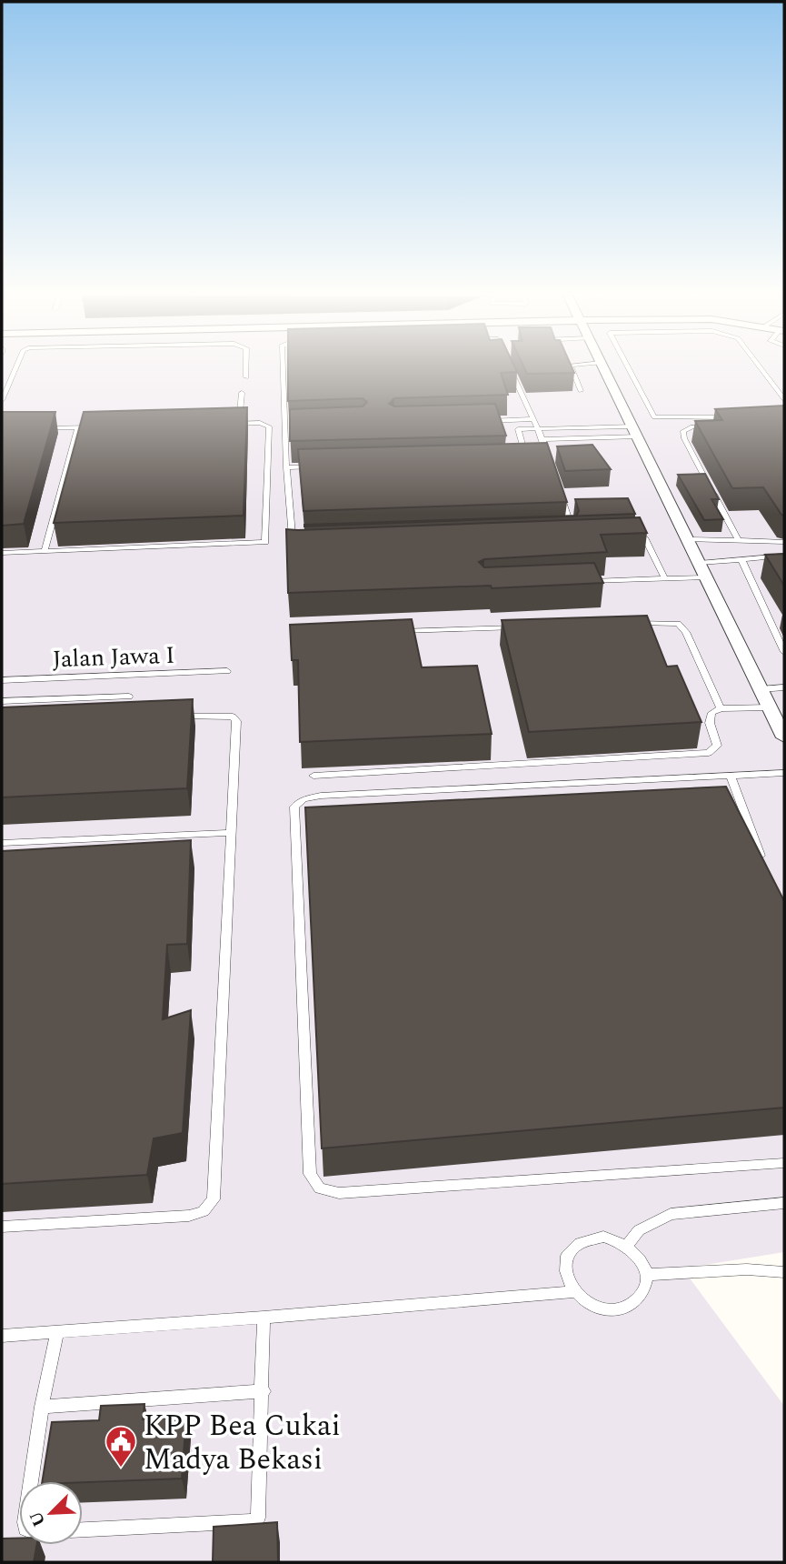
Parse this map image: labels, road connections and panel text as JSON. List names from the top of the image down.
{
  "streets": {
    "lane": ["Jalan Jawa I"]
  },
  "places": {
    "public building": ["KPP Bea Cukai Madya Bekasi"]
  },
  "north": "bottom left"
}
